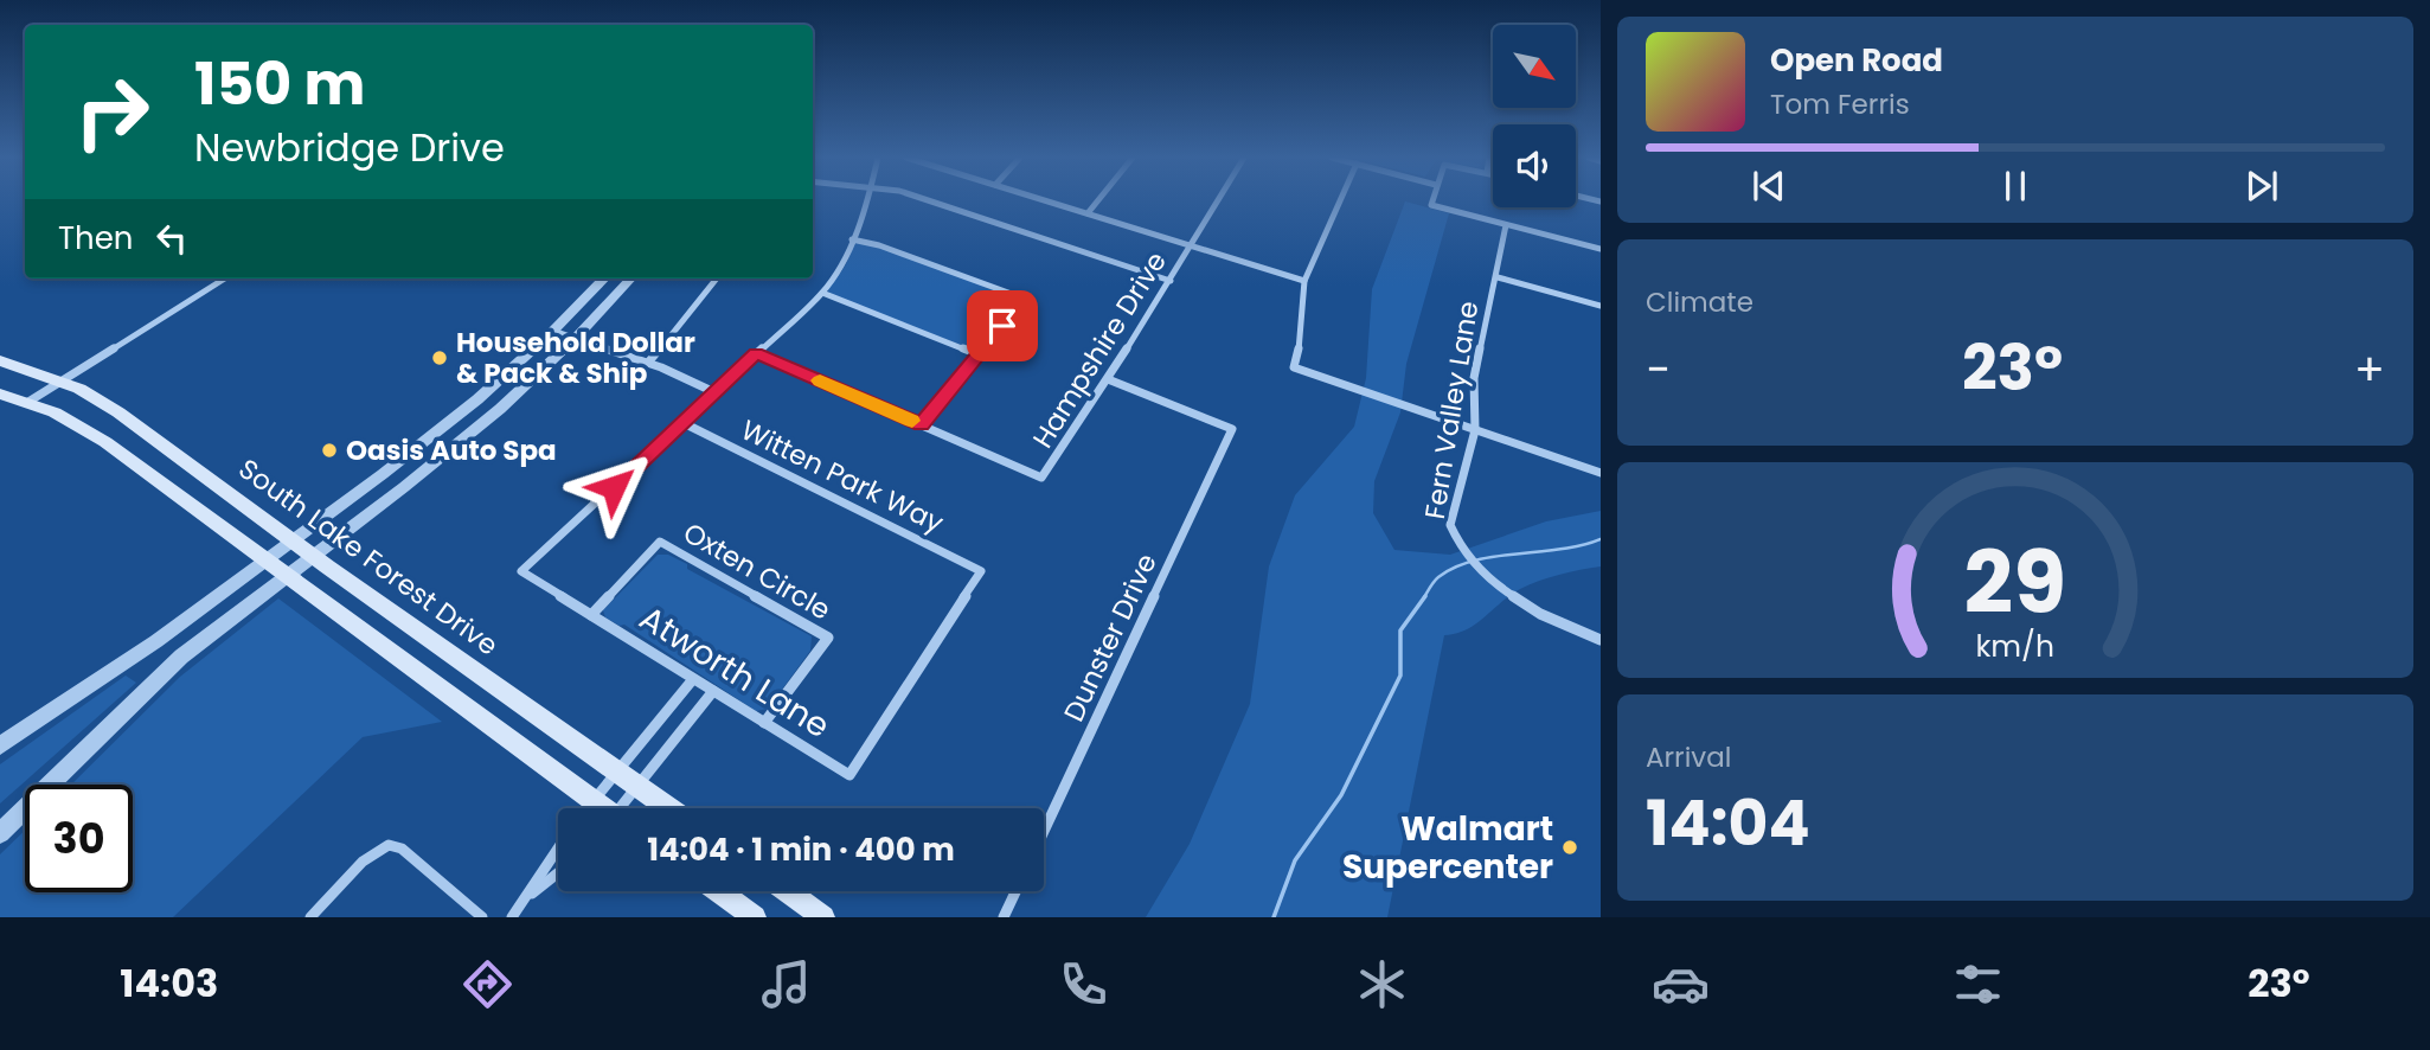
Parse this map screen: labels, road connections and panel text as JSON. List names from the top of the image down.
{
  "streets": {
    "main road": ["South Lake Forest Drive"],
    "street": [
      "Hampshire Drive",
      "Fern Valley Lane",
      "Witten Park Way",
      "Oxten Circle",
      "Dunster Drive",
      "Atworth Lane"
    ]
  },
  "crossings": [
    ["Hampshire Drive", "Dunster Drive"],
    ["Witten Park Way", "Atworth Lane"],
    ["Oxten Circle", "Atworth Lane"]
  ],
  "places": ["Household Dollar & Pack & Ship", "Oasis Auto Spa", "Walmart Supercenter"],
  "north": "bottom right",
  "page": {
    "turn": ["150 m", "Newbridge Drive"],
    "song": ["Open Road", "Tom Ferris"],
    "then": "Then",
    "tile": [
      "Climate",
      ["Arrival", "14:04"]
    ],
    "heat": ["−", "23°", "+"],
    "limit": "30",
    "trip": "14:04 · 1 min · 400 m",
    "tabs": ["14:03", "23°"],
    "gauge": ["29", "km/h"]
  }
}
